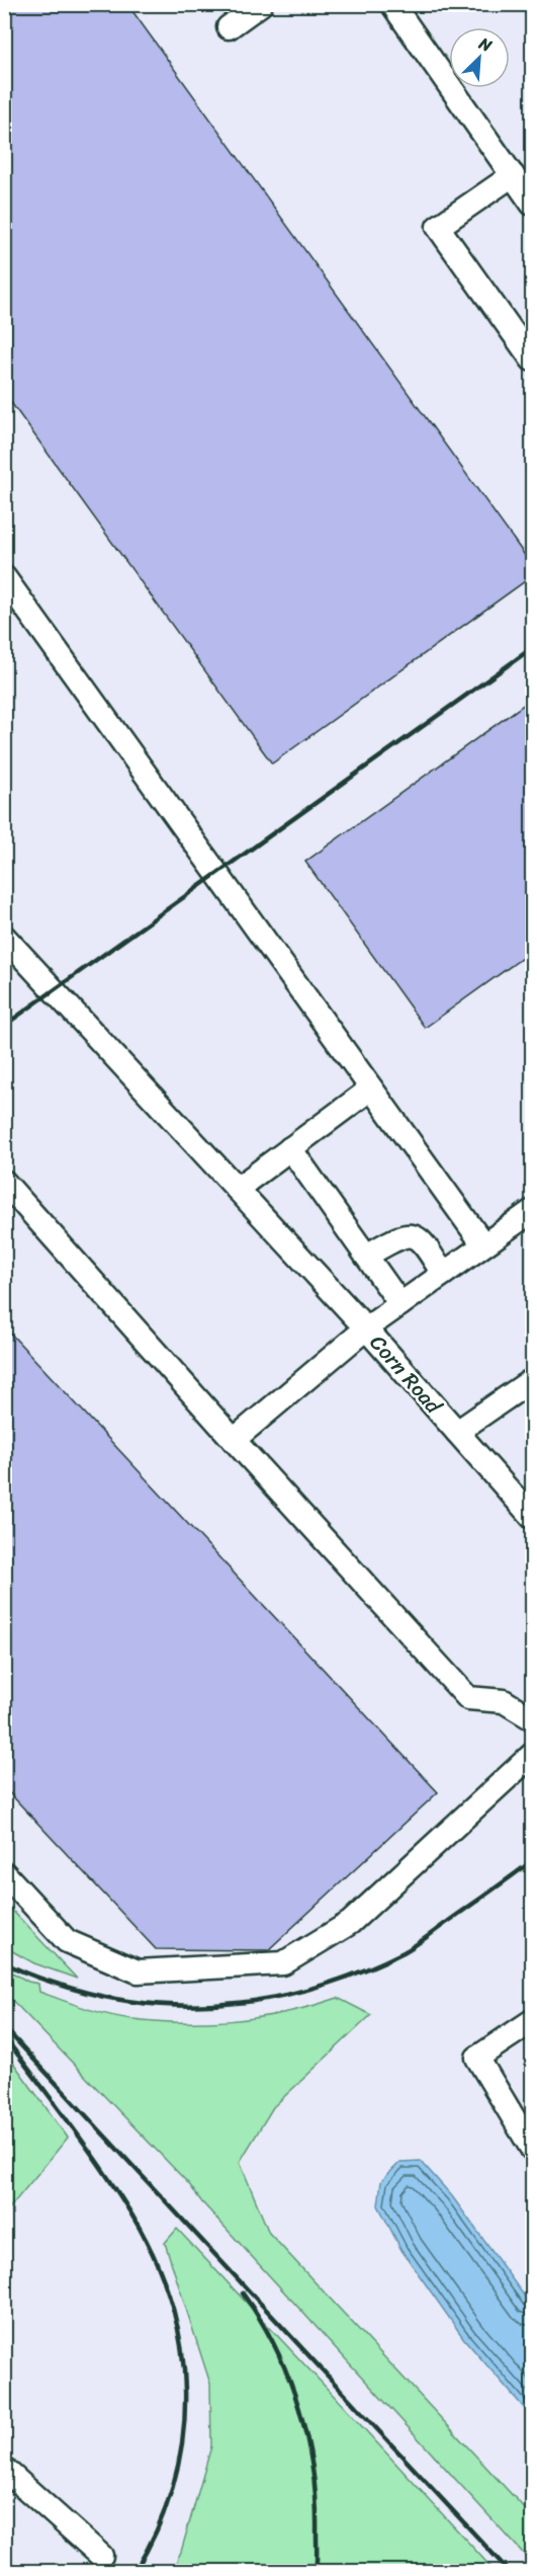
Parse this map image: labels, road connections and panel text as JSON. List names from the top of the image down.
{
  "streets": {
    "street": ["Corn Road"]
  },
  "north": "top right"
}
